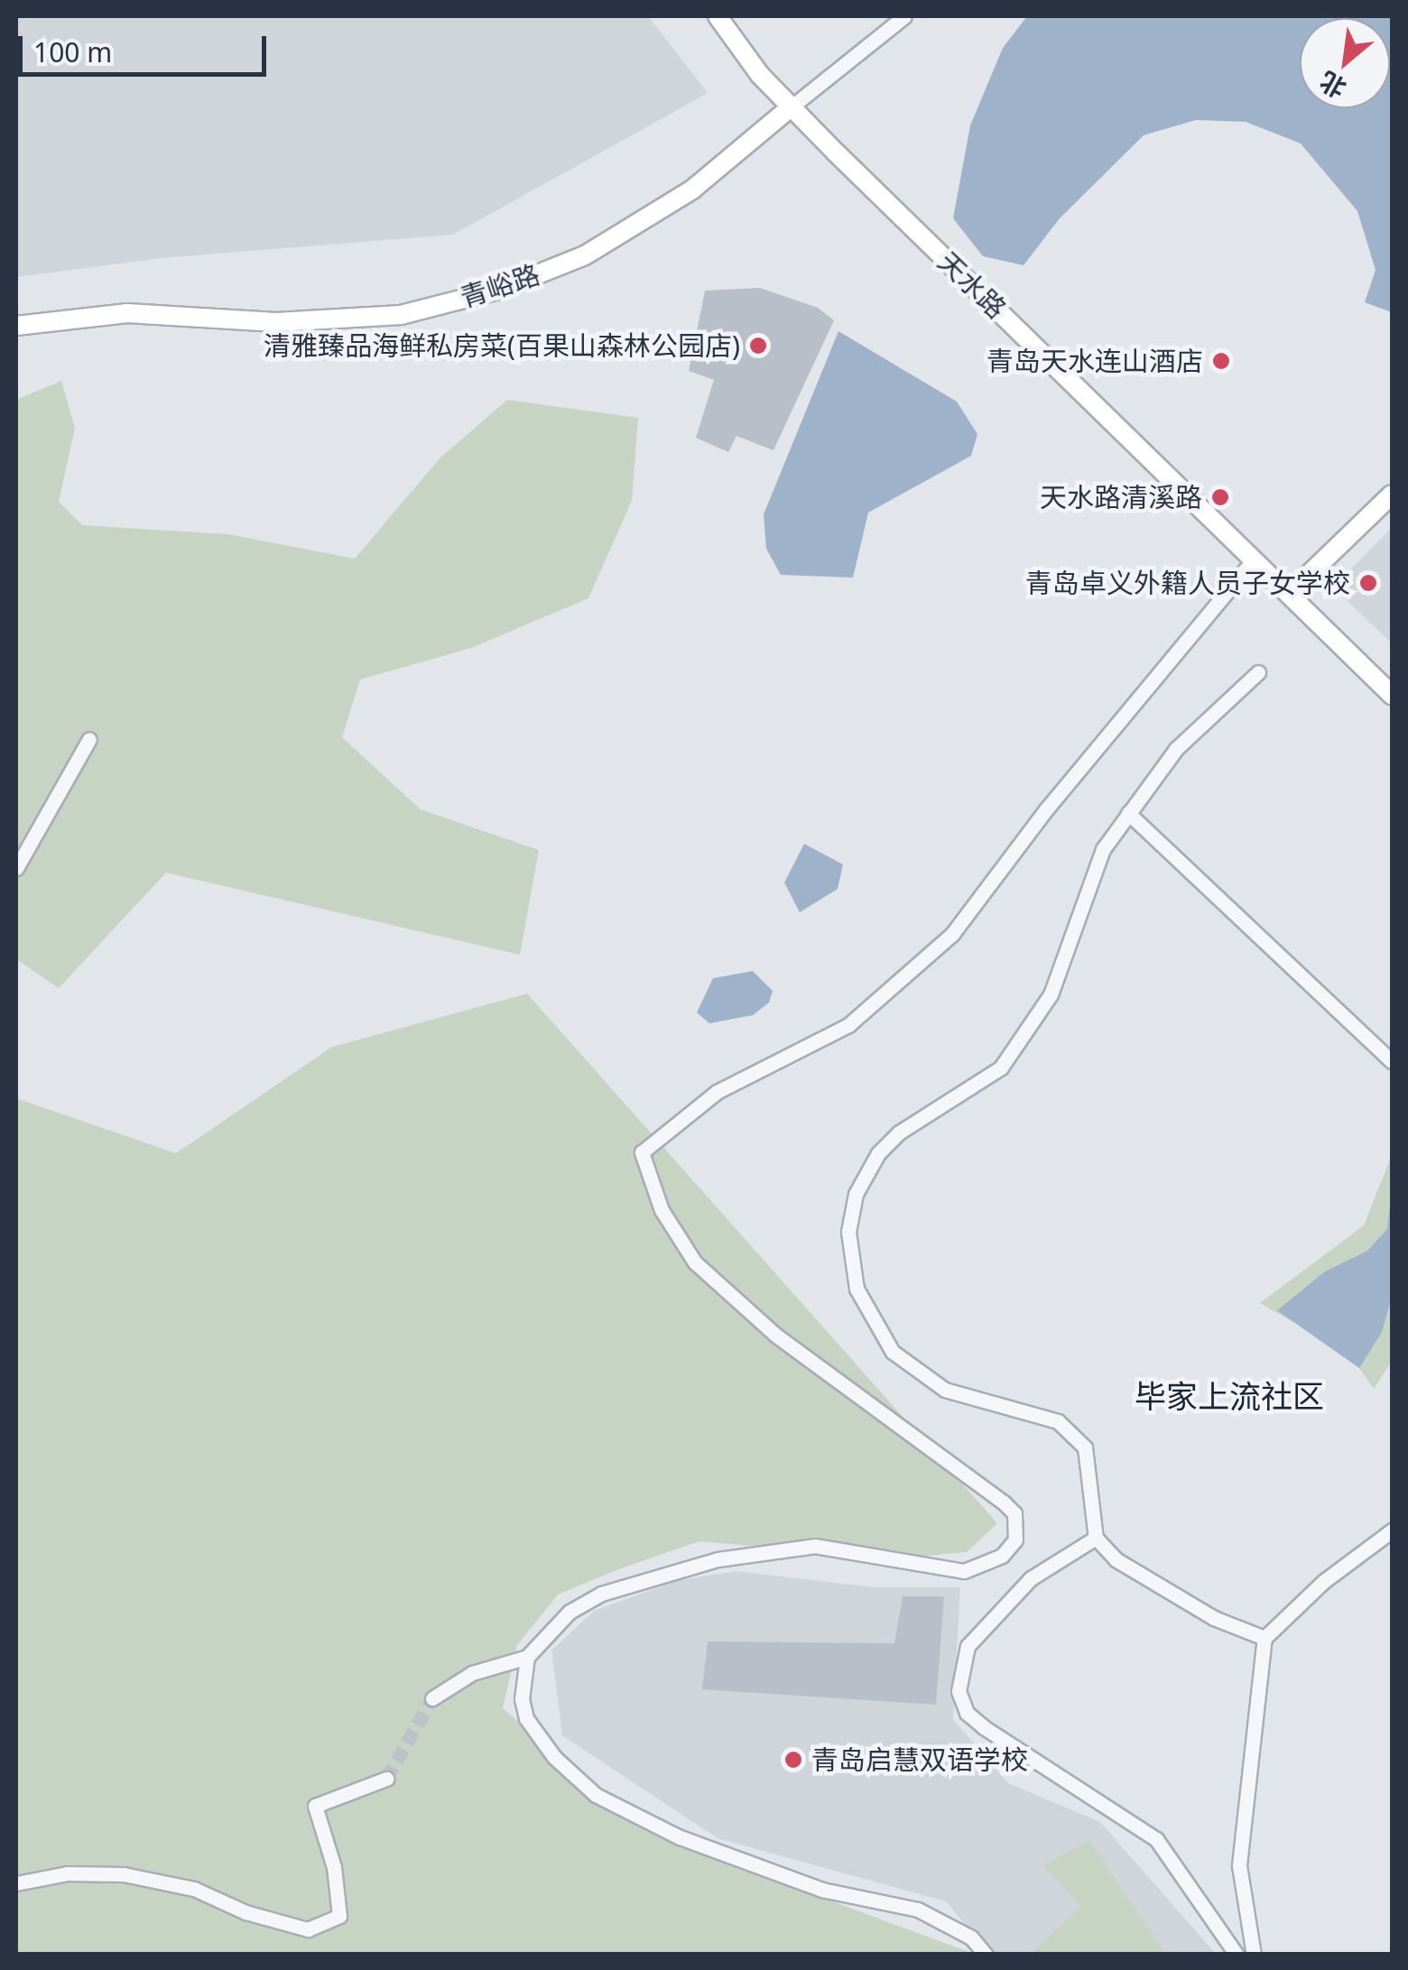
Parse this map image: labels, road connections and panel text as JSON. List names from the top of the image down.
{
  "streets": {
    "street": ["天水路", "青峪路"]
  },
  "crossings": [
    ["天水路", "青峪路"]
  ],
  "districts": ["毕家上流社区"],
  "places": [
    "清雅臻品海鲜私房菜(百果山森林公园店)",
    "青岛天水连山酒店",
    "天水路清溪路",
    "青岛卓义外籍人员子女学校",
    "青岛启慧双语学校"
  ],
  "scale_bar": "100 m",
  "north": "bottom left"
}
